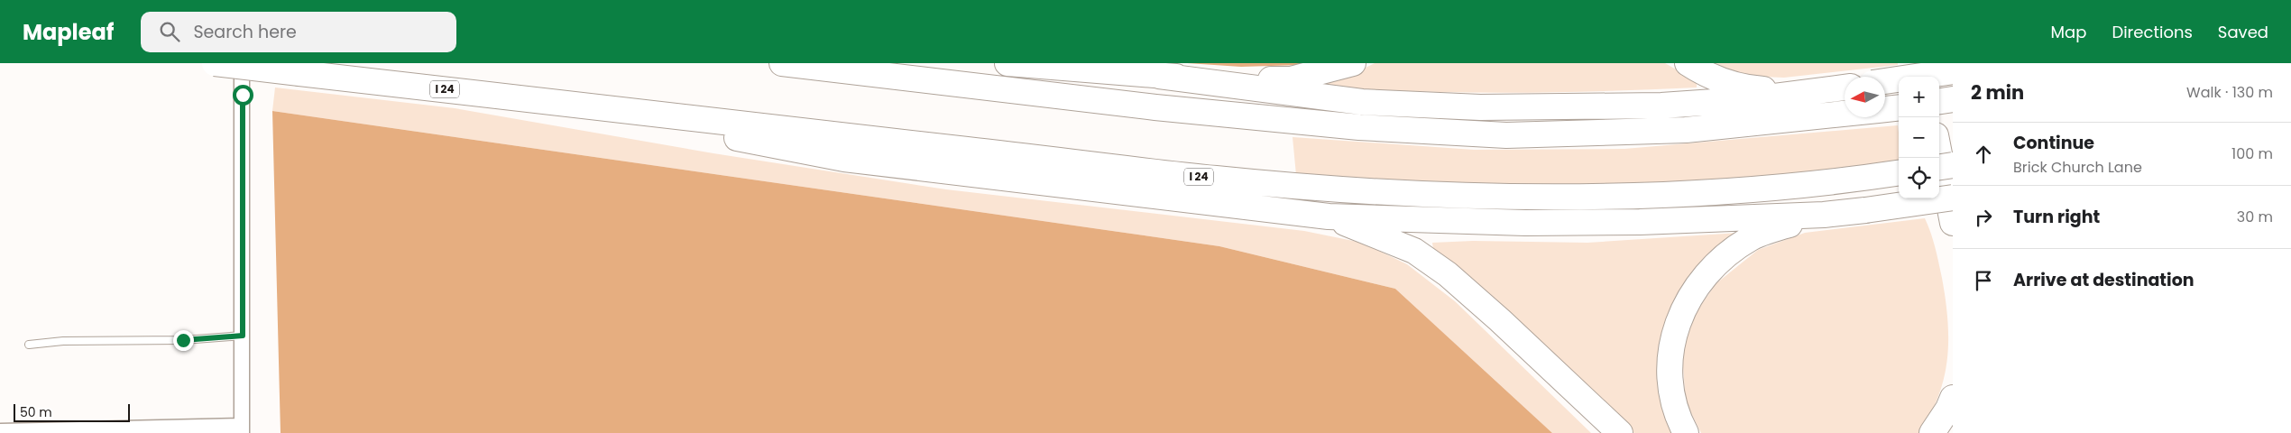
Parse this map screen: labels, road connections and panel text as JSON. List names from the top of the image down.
{
  "streets": {
    "highway": ["I 24"]
  },
  "scale_bar": "50 m",
  "north": "left",
  "page": {
    "header": "Mapleaf",
    "search": "Search here",
    "nav": ["Map", "Directions", "Saved"],
    "heading": ["2 min", "Walk · 130 m"],
    "map_buttons": ["+", "−"],
    "list": [
      ["Continue", "Brick Church Lane", "100 m"],
      ["Turn right", "30 m"],
      "Arrive at destination"
    ],
    "scale": "50 m"
  }
}
